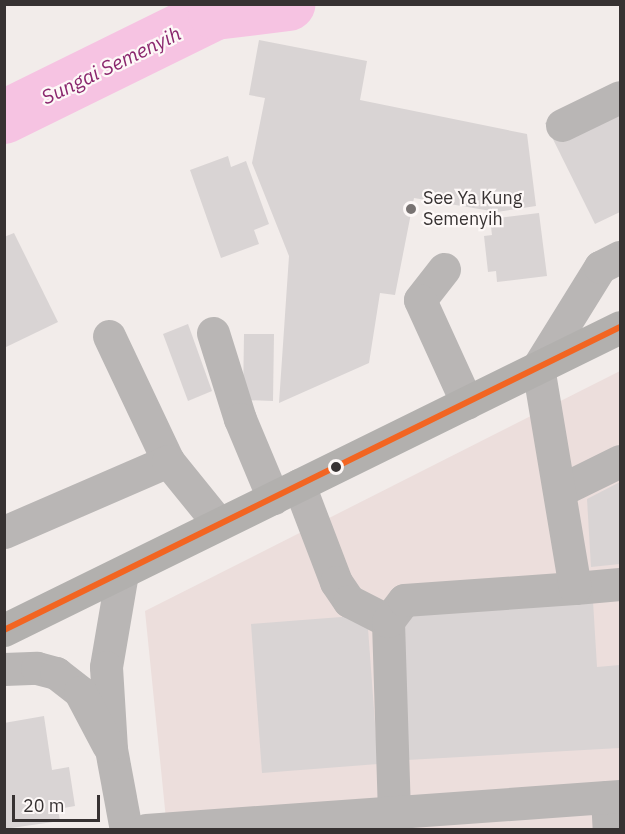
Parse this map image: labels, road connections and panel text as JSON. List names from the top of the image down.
{
  "water": ["Sungai Semenyih"],
  "places": ["See Ya Kung Semenyih"],
  "scale_bar": "20 m"
}
